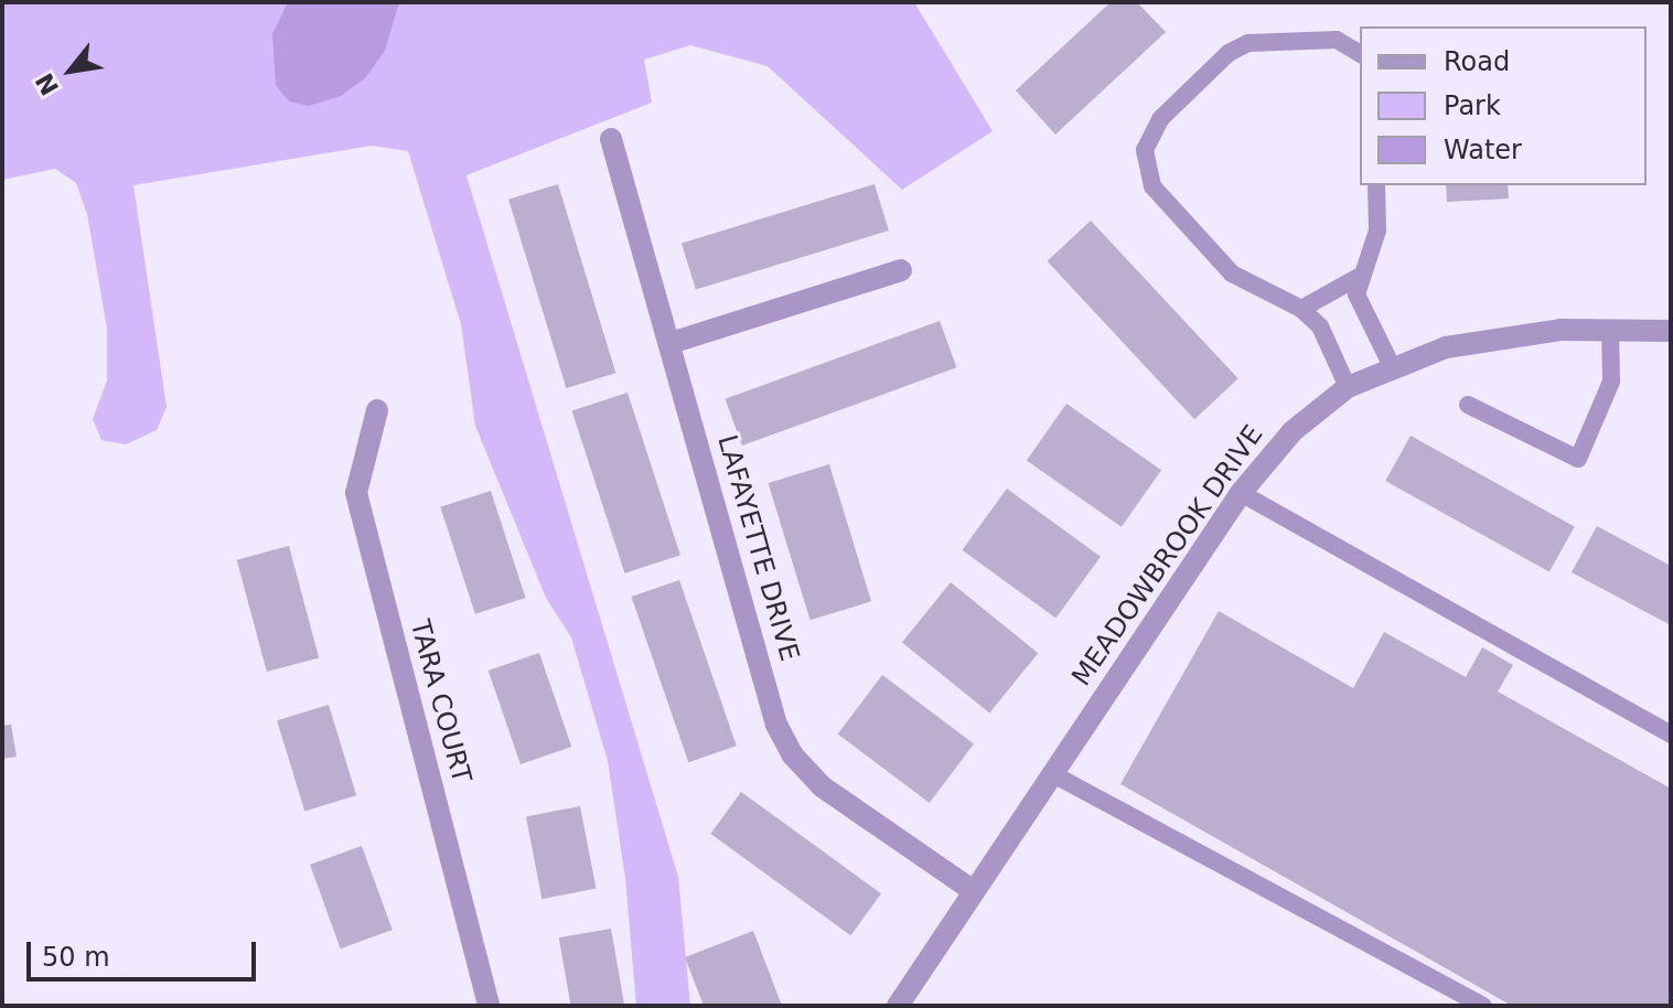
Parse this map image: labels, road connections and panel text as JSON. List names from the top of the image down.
{
  "streets": {
    "street": ["LAFAYETTE DRIVE", "MEADOWBROOK DRIVE", "TARA COURT"]
  },
  "crossings": [
    ["LAFAYETTE DRIVE", "MEADOWBROOK DRIVE"]
  ],
  "legend": ["Road", "Park", "Water"],
  "scale_bar": "50 m",
  "north": "bottom left"
}
